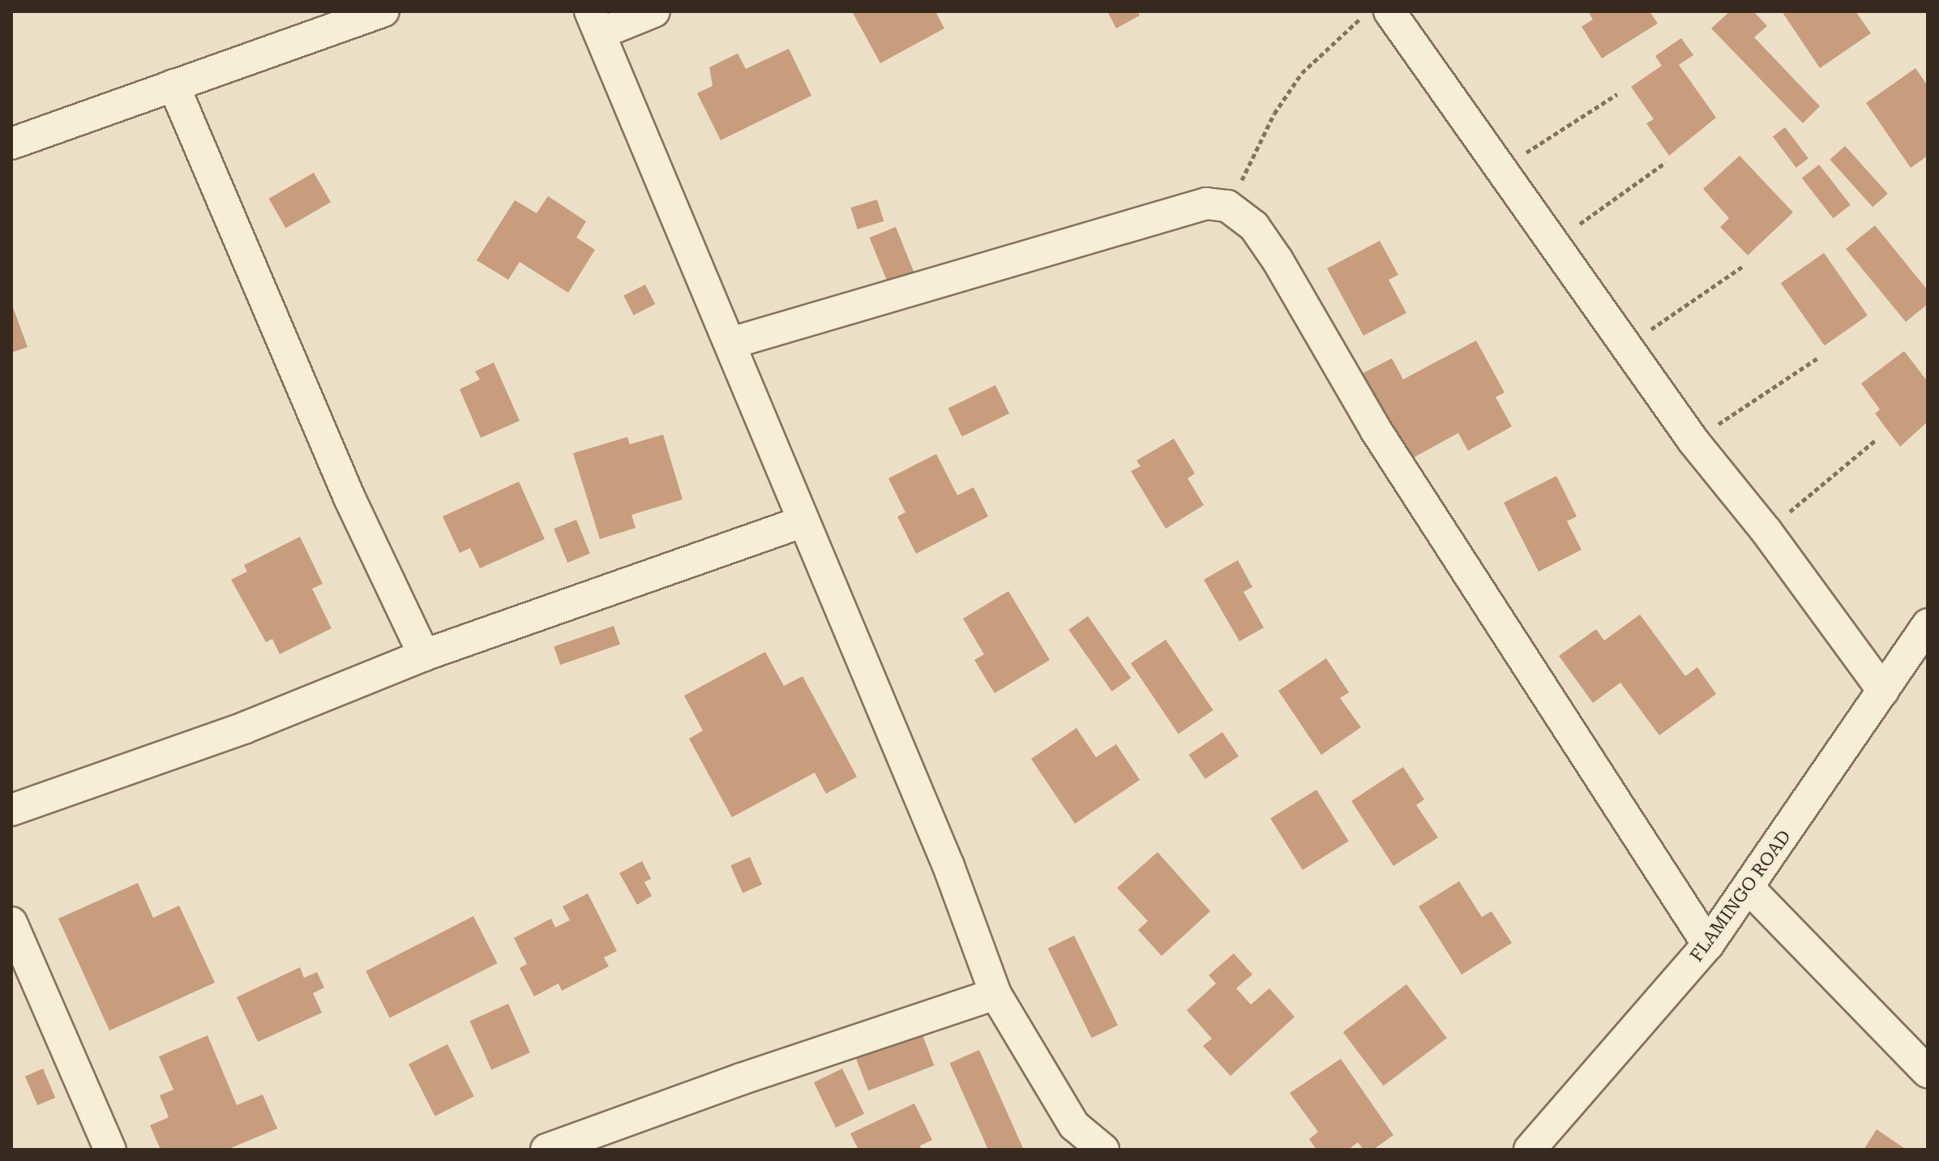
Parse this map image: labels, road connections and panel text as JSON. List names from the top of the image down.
{
  "streets": {
    "street": ["FLAMINGO ROAD"]
  }
}
